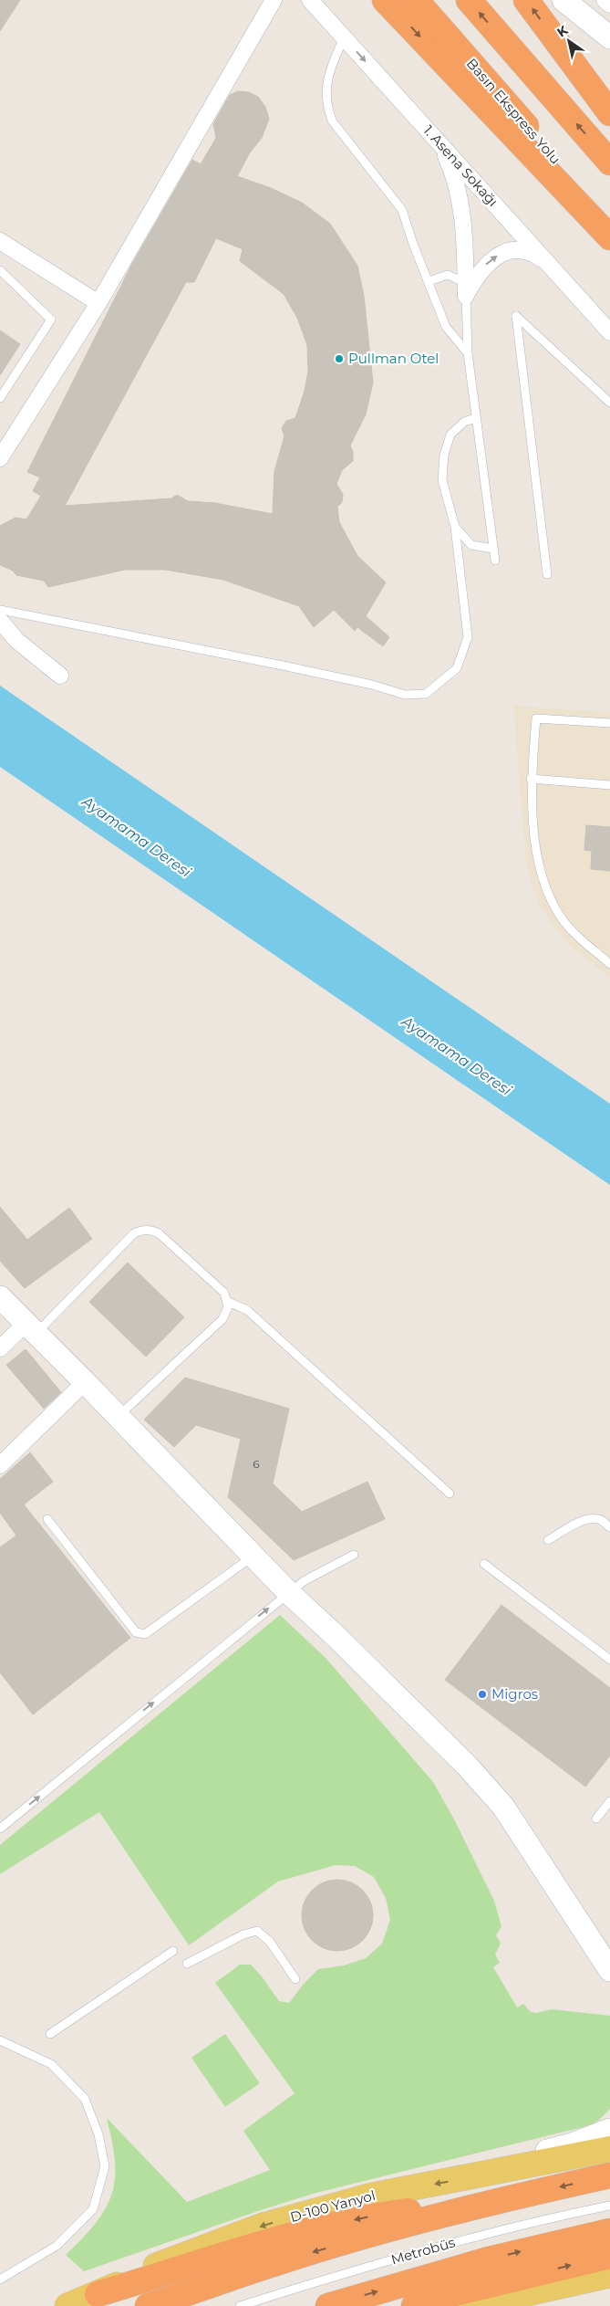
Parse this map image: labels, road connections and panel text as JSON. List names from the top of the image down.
{
  "streets": {
    "highway": ["Basın Ekspress Yolu"],
    "main road": ["D-100 Yanyol"],
    "street": ["1. Asena Sokağı"],
    "lane": ["Metrobüs"]
  },
  "one_way": ["D-100 Yanyol"],
  "water": ["Ayamama Deresi"],
  "places": ["Pullman Otel", "Migros"],
  "house_numbers": ["6"],
  "north": "top left"
}
